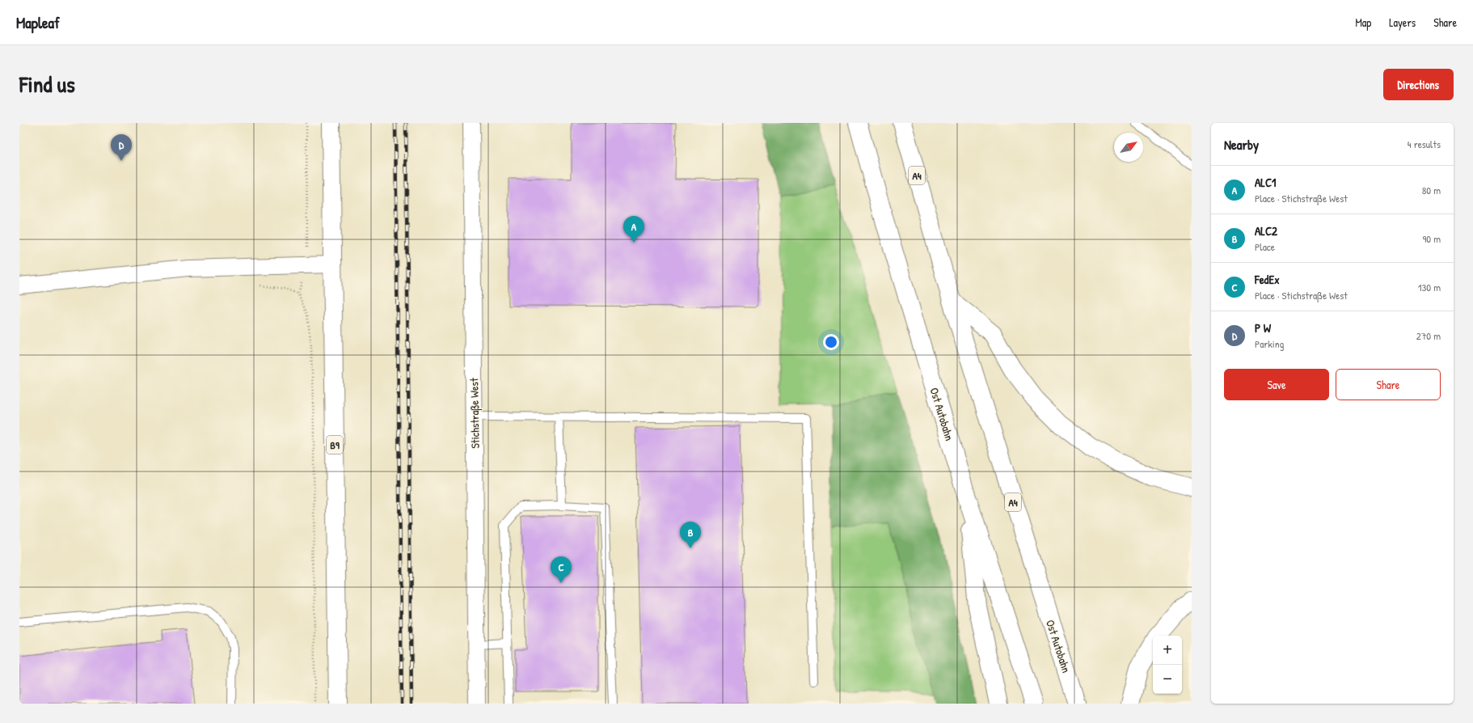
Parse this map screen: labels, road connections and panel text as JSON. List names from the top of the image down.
{
  "streets": {
    "main road": ["A4", "Ost Autobahn", "B9"],
    "street": ["Stichstraße West"]
  },
  "north": "top right",
  "page": {
    "header": "Mapleaf",
    "nav": ["Map", "Layers", "Share"],
    "title": "Find us",
    "buttons": [
      "Directions",
      ["Save", "Share"]
    ],
    "heading": ["Nearby", "4 results"],
    "pins": [
      "D",
      "A",
      "B",
      "C"
    ],
    "list": [
      {
        "mark": "A",
        "name": "ALC1",
        "note": "Place · Stichstraße West",
        "value": "80 m"
      },
      {
        "mark": "B",
        "name": "ALC2",
        "note": "Place",
        "value": "90 m"
      },
      {
        "mark": "C",
        "name": "FedEx",
        "note": "Place · Stichstraße West",
        "value": "130 m"
      },
      {
        "mark": "D",
        "name": "P W",
        "note": "Parking",
        "value": "270 m"
      }
    ],
    "map_buttons": ["+", "−"]
  }
}
